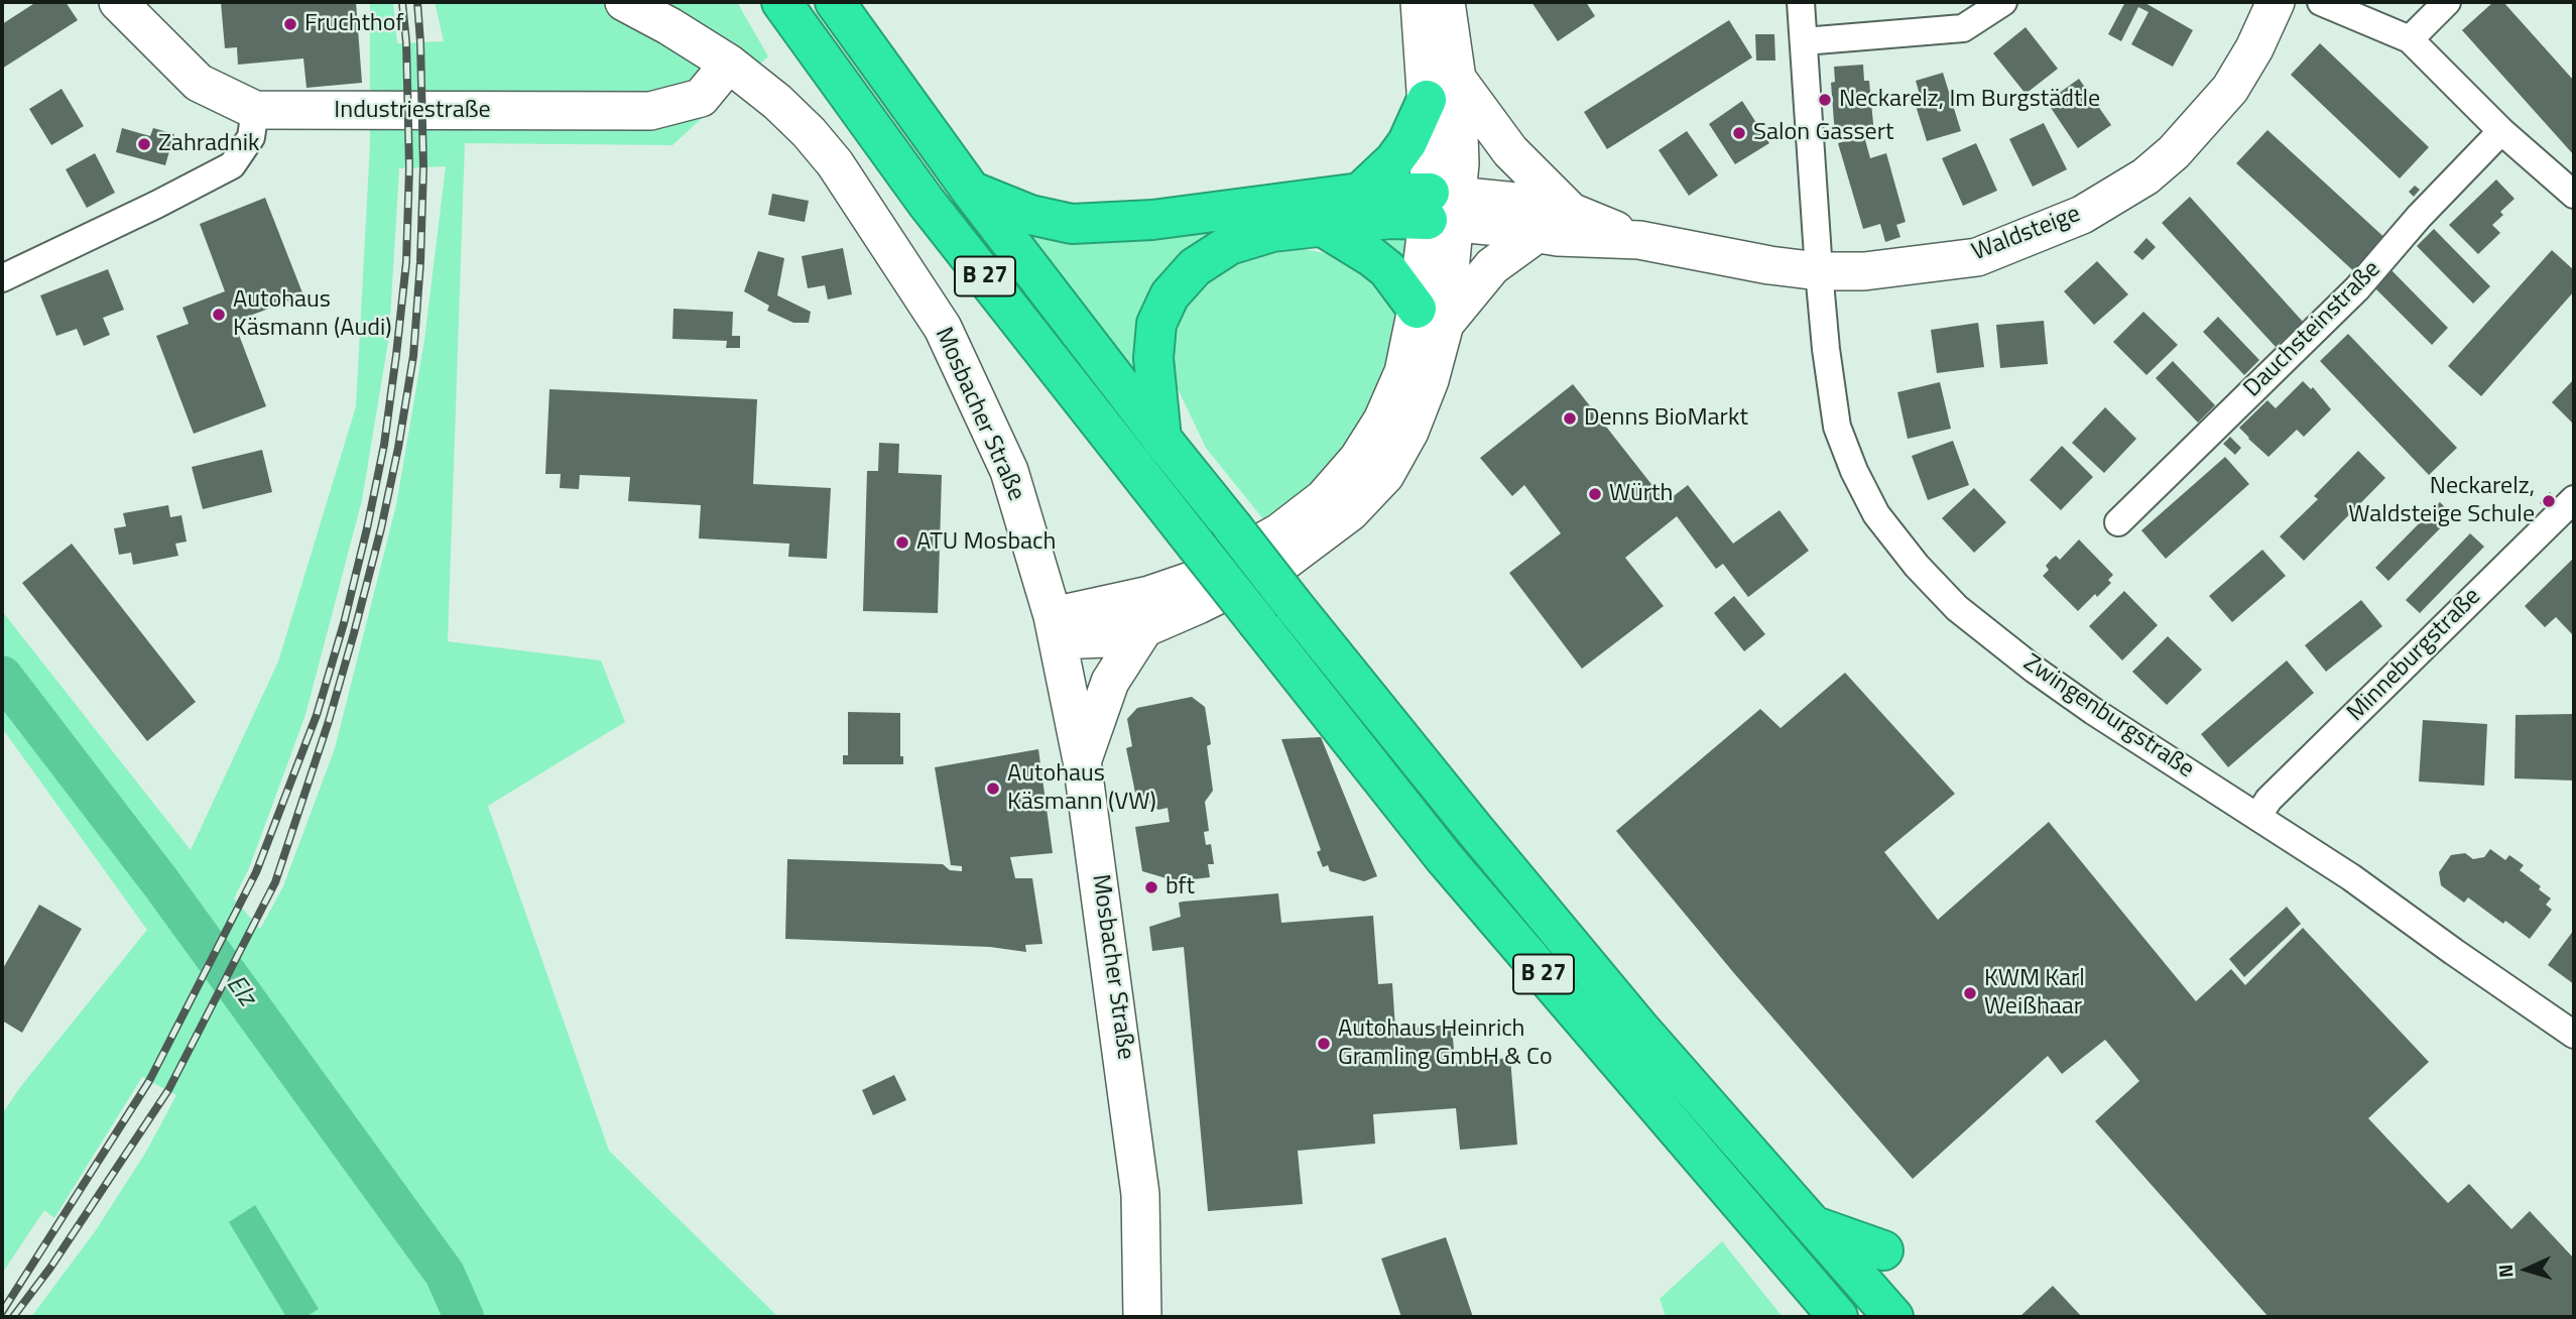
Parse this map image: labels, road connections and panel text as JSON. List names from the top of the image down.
{
  "streets": {
    "highway": ["B 27"],
    "street": [
      "Industriestraße",
      "Waldsteige",
      "Dauchsteinstraße",
      "Mosbacher Straße",
      "Minneburgstraße",
      "Zwingenburgstraße"
    ]
  },
  "crossings": [
    ["Industriestraße", "Mosbacher Straße"],
    ["Waldsteige", "Zwingenburgstraße"],
    ["Minneburgstraße", "Zwingenburgstraße"]
  ],
  "water": ["Elz"],
  "places": [
    "Fruchthof",
    "Neckarelz, Im Burgstädtle",
    "Salon Gassert",
    "Zahradnik",
    "Autohaus Käsmann (Audi)",
    "Denns BioMarkt",
    "Würth",
    "Neckarelz, Waldsteige Schule",
    "ATU Mosbach",
    "Autohaus Käsmann (VW)",
    "bft",
    "KWM Karl Weißhaar",
    "Autohaus Heinrich Gramling GmbH & Co"
  ],
  "north": "left"
}
